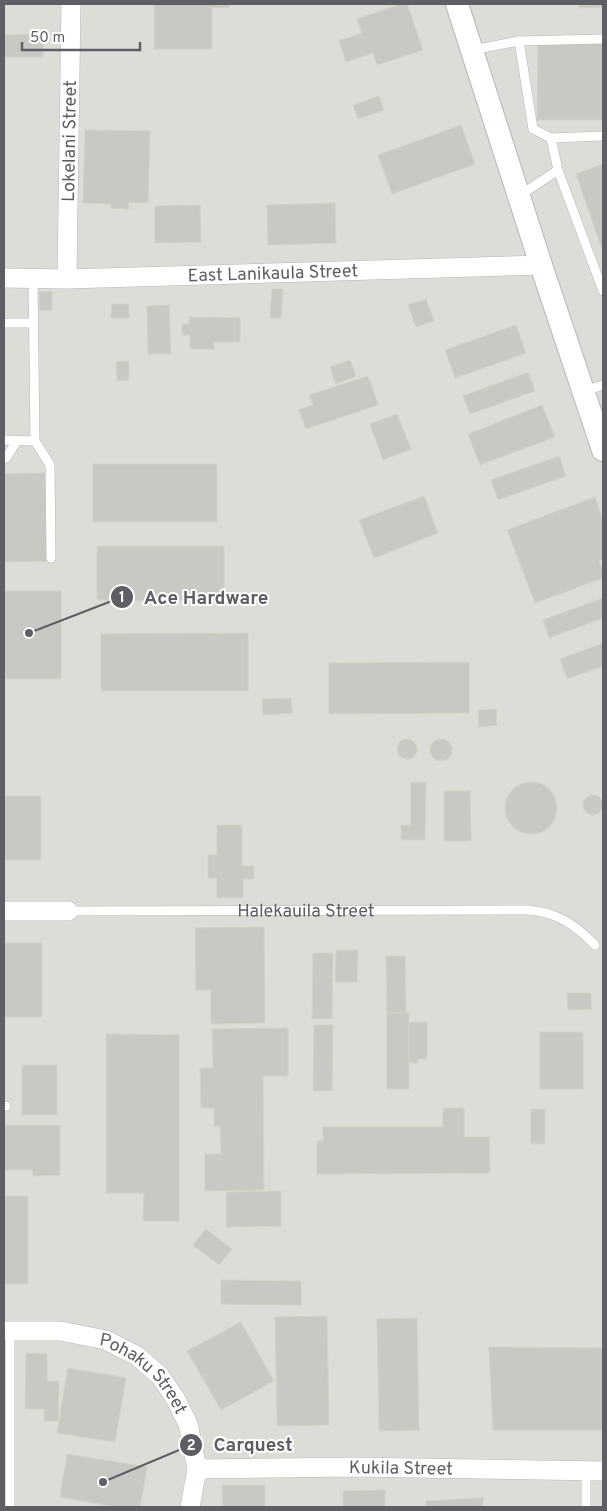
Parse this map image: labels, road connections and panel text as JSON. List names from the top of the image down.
{
  "streets": {
    "street": [
      "Lokelani Street",
      "East Lanikaula Street",
      "Halekauila Street",
      "Pohaku Street",
      "Kukila Street"
    ]
  },
  "crossings": [
    ["Lokelani Street", "East Lanikaula Street"],
    ["Pohaku Street", "Kukila Street"]
  ],
  "places": ["Ace Hardware", "Carquest"],
  "scale_bar": "50 m"
}
